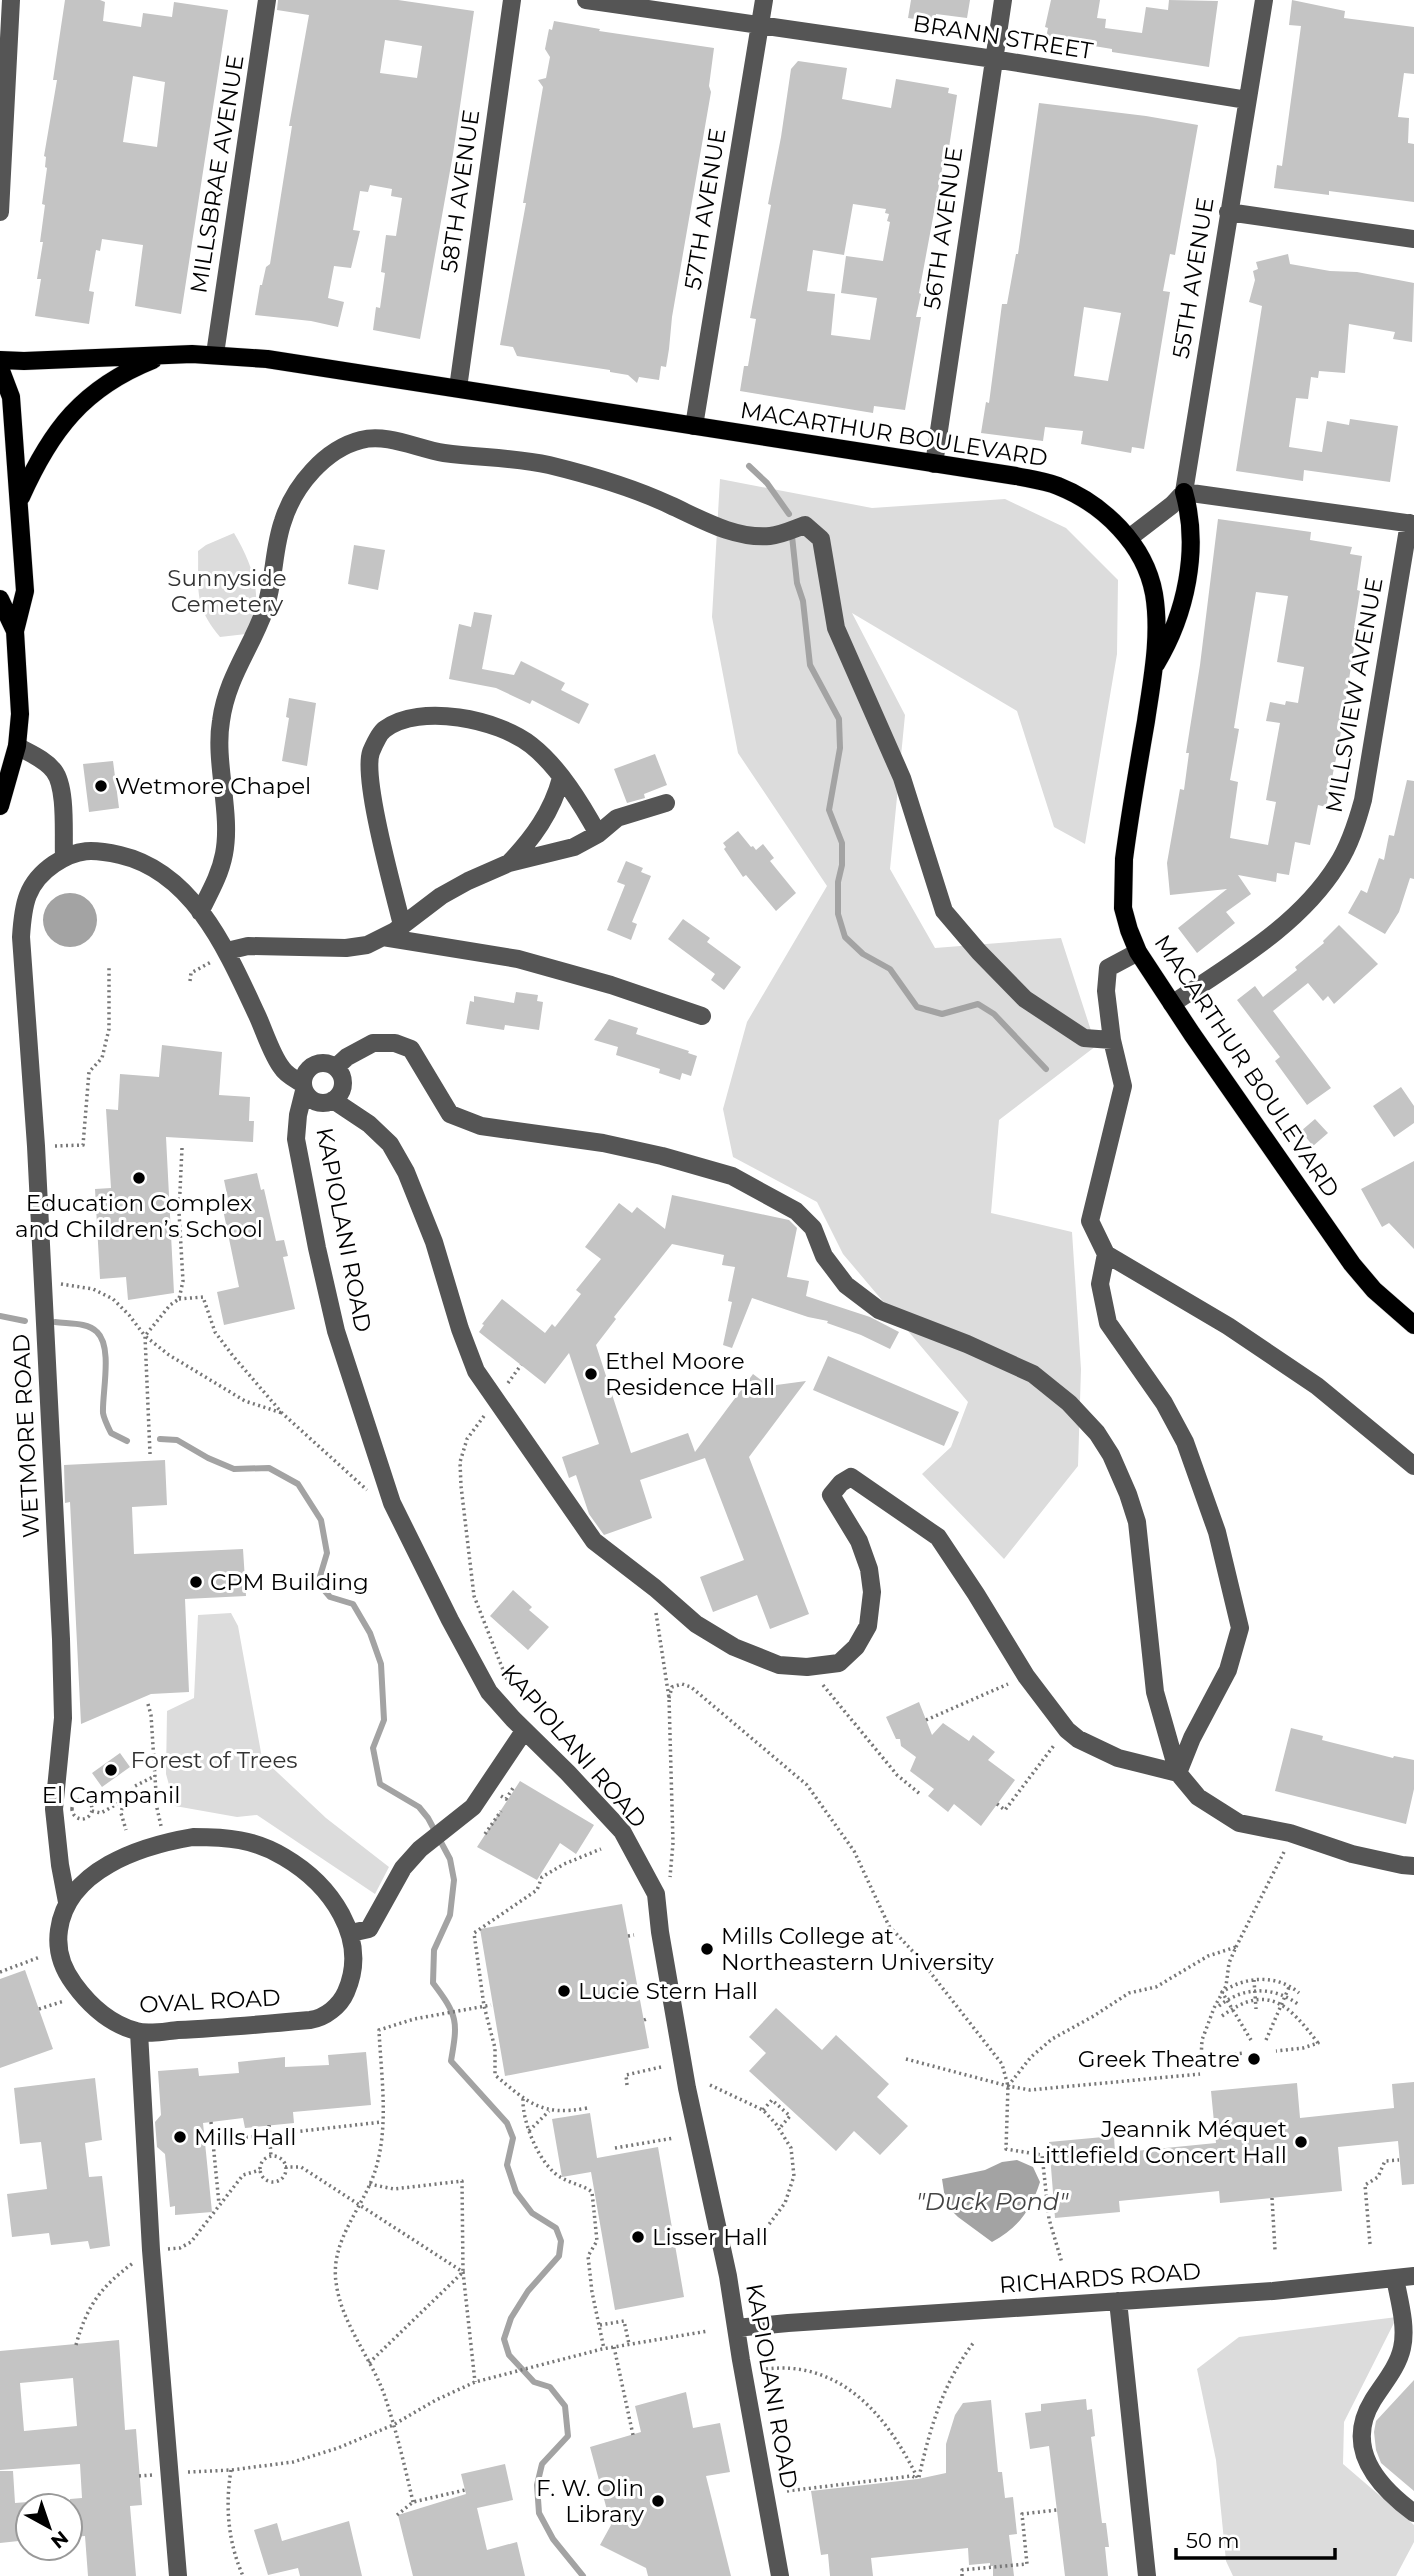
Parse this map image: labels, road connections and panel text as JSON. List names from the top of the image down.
{
  "streets": {
    "main road": ["MACARTHUR BOULEVARD"],
    "street": [
      "BRANN STREET",
      "MILLSBRAE AVENUE",
      "58TH AVENUE",
      "57TH AVENUE",
      "56TH AVENUE",
      "55TH AVENUE",
      "MILLSVIEW AVENUE",
      "KAPIOLANI ROAD",
      "WETMORE ROAD",
      "OVAL ROAD",
      "RICHARDS ROAD"
    ]
  },
  "crossings": [
    ["BRANN STREET", "57TH AVENUE"],
    ["BRANN STREET", "56TH AVENUE"],
    ["BRANN STREET", "55TH AVENUE"],
    ["MILLSBRAE AVENUE", "MACARTHUR BOULEVARD"],
    ["58TH AVENUE", "MACARTHUR BOULEVARD"],
    ["57TH AVENUE", "MACARTHUR BOULEVARD"],
    ["56TH AVENUE", "MACARTHUR BOULEVARD"],
    ["MACARTHUR BOULEVARD", "MILLSVIEW AVENUE"],
    ["KAPIOLANI ROAD", "RICHARDS ROAD"],
    ["WETMORE ROAD", "OVAL ROAD"]
  ],
  "water": ["\"Duck Pond\""],
  "parks": ["Sunnyside Cemetery", "Forest of Trees"],
  "places": [
    "Wetmore Chapel",
    "Education Complex and Children’s School",
    "Ethel Moore Residence Hall",
    "CPM Building",
    "El Campanil",
    "Mills College at Northeastern University",
    "Lucie Stern Hall",
    "Greek Theatre",
    "Mills Hall",
    "Jeannik Méquet Littlefield Concert Hall",
    "Lisser Hall",
    "F. W. Olin Library"
  ],
  "scale_bar": "50 m",
  "north": "bottom right"
}
